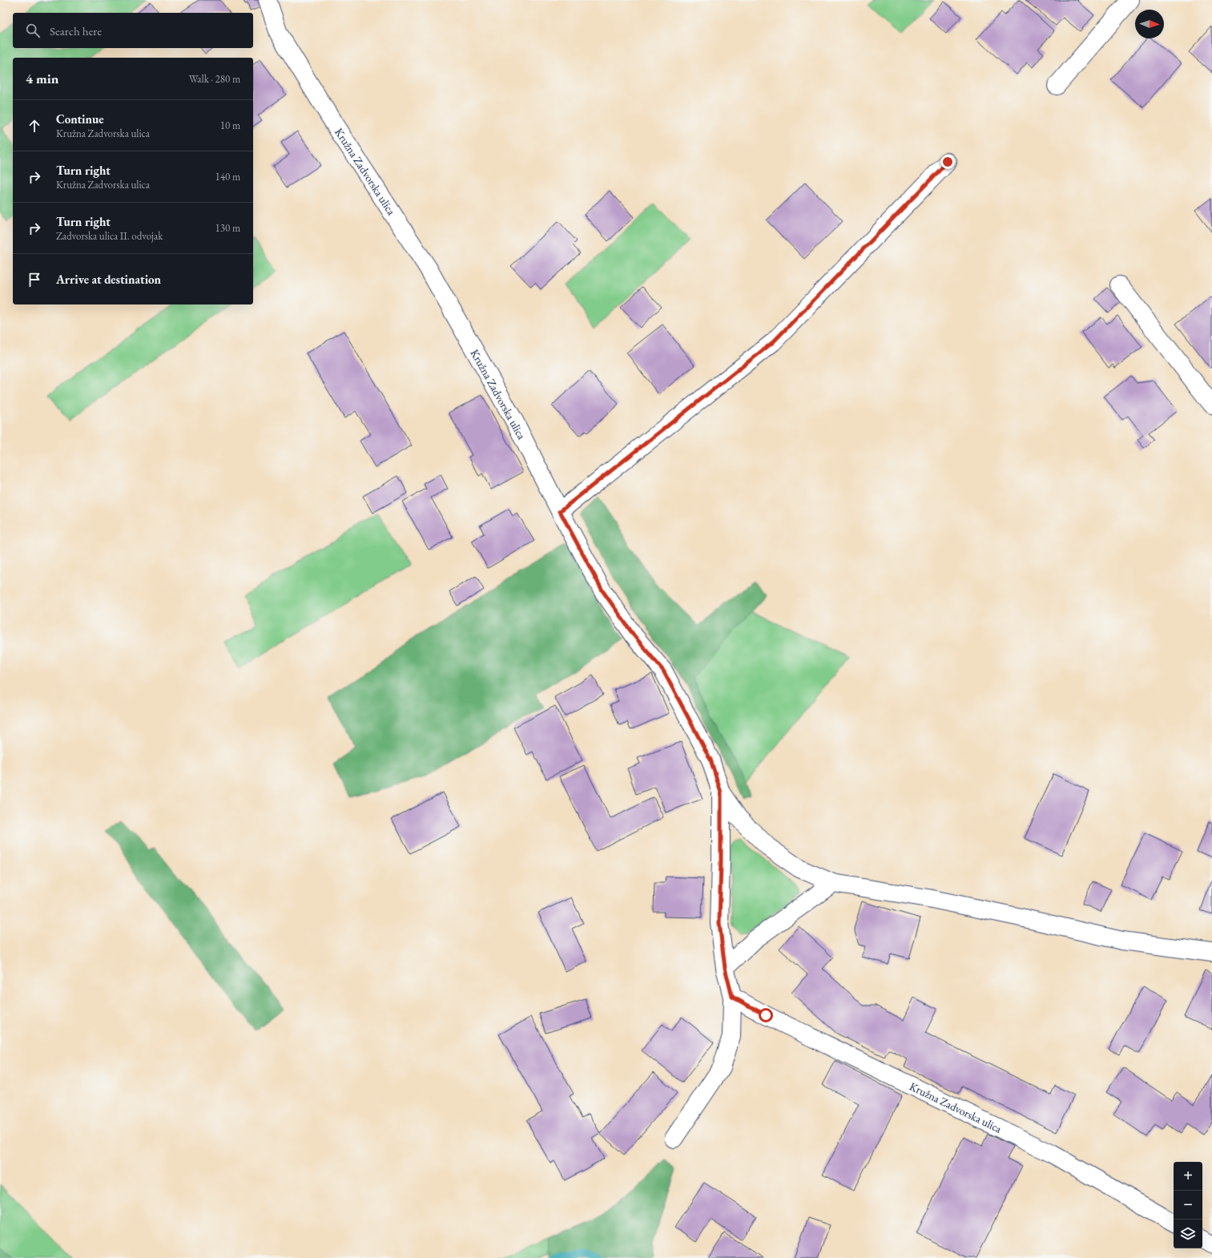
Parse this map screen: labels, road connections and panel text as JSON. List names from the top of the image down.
{
  "streets": {
    "street": ["Kružna Zadvorska ulica"]
  },
  "north": "right",
  "page": {
    "search": "Search here",
    "heading": ["4 min", "Walk · 280 m"],
    "list": [
      ["Continue", "Kružna Zadvorska ulica", "10 m"],
      ["Turn right", "Kružna Zadvorska ulica", "140 m"],
      ["Turn right", "Zadvorska ulica II. odvojak", "130 m"],
      "Arrive at destination"
    ],
    "map_buttons": ["+", "−"]
  }
}
